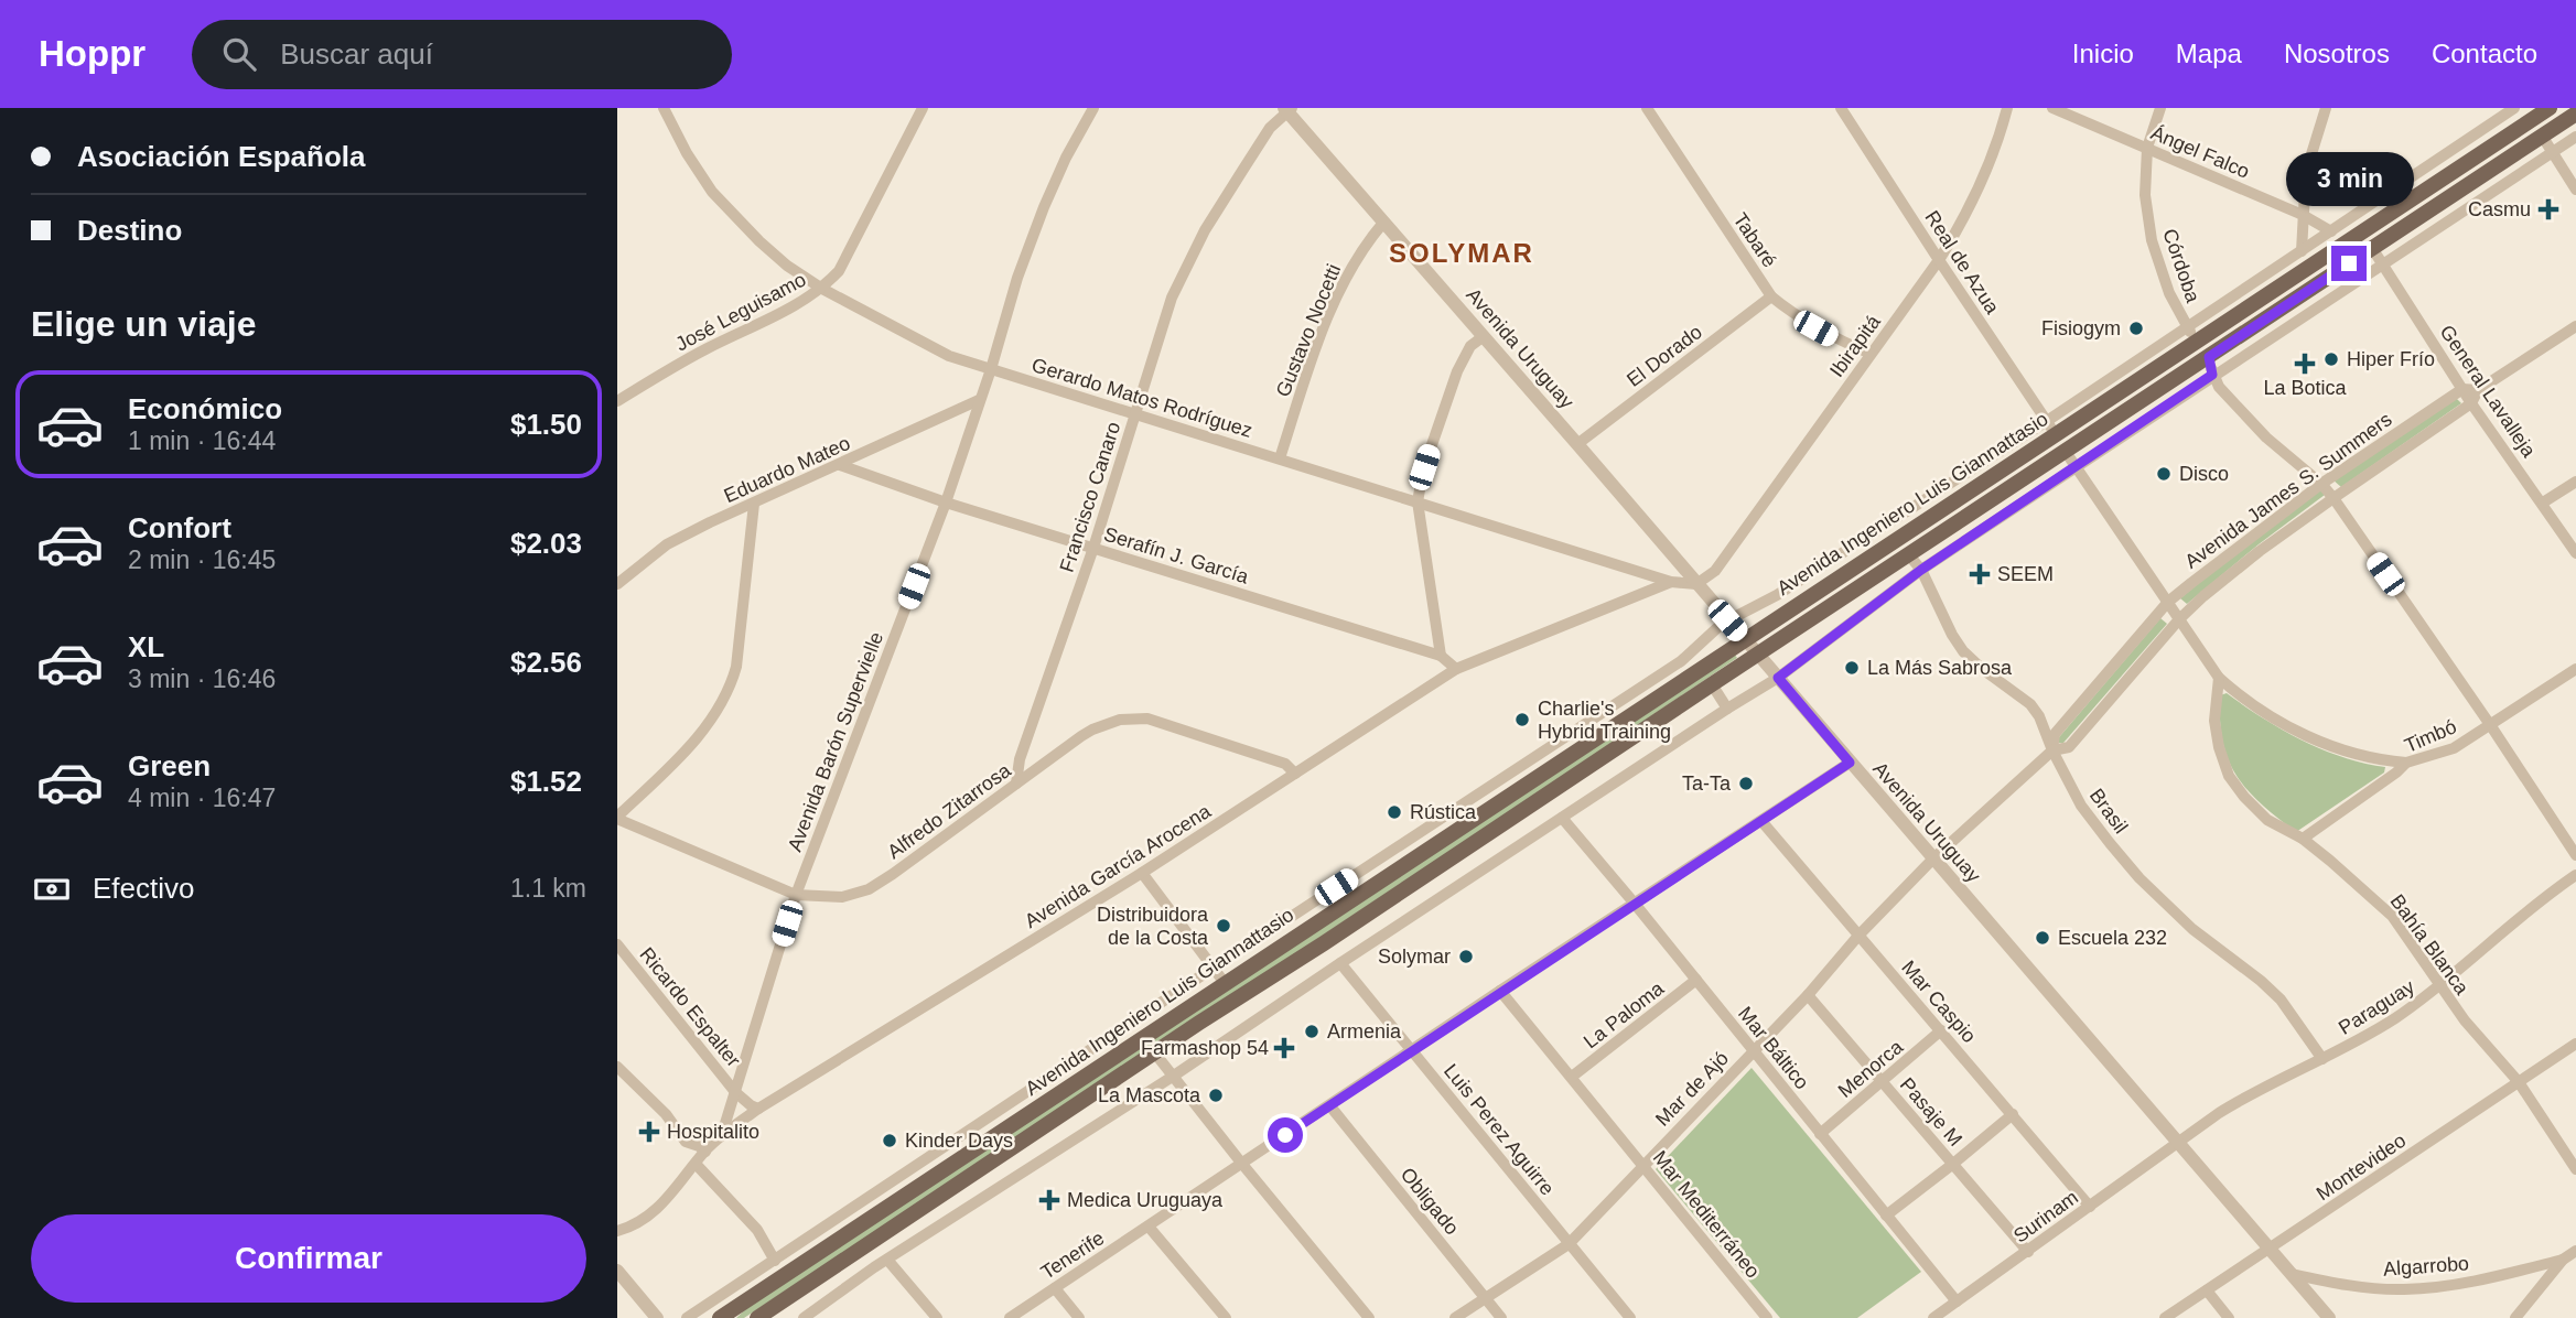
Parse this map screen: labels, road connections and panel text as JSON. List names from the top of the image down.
{
  "streets": {
    "main road": ["Avenida Ingeniero Luis Giannattasio"],
    "street": [
      "Ángel Falco",
      "Tabaré",
      "Real de Azua",
      "Córdoba",
      "José Leguisamo",
      "Gustavo Nocetti",
      "Ibirapitá",
      "Avenida Uruguay",
      "El Dorado",
      "General Lavalleja",
      "Gerardo Matos Rodríguez",
      "Eduardo Mateo",
      "Avenida James S. Summers",
      "Francisco Canaro",
      "Serafín J. García",
      "Timbó",
      "Avenida Barón Supervielle",
      "Alfredo Zitarrosa",
      "Brasil",
      "Avenida García Arocena",
      "Bahía Blanca",
      "Mar Caspio",
      "Ricardo Espalter",
      "Paraguay",
      "La Paloma",
      "Mar Báltico",
      "Menorca",
      "Mar de Ajó",
      "Pasaje M",
      "Luis Perez Aguirre",
      "Montevideo",
      "Obligado",
      "Mar Mediterráneo",
      "Surinam",
      "Tenerife",
      "Algarrobo"
    ]
  },
  "crossings": [
    ["Ángel Falco", "Córdoba"],
    ["Ángel Falco", "Avenida Ingeniero Luis Giannattasio"],
    ["Tabaré", "Ibirapitá"],
    ["Tabaré", "El Dorado"],
    ["Real de Azua", "Ibirapitá"],
    ["Real de Azua", "Avenida Ingeniero Luis Giannattasio"],
    ["Córdoba", "Avenida Ingeniero Luis Giannattasio"],
    ["José Leguisamo", "Gerardo Matos Rodríguez"],
    ["Gustavo Nocetti", "Avenida Uruguay"],
    ["Gustavo Nocetti", "Gerardo Matos Rodríguez"],
    ["Ibirapitá", "Avenida Uruguay"],
    ["Ibirapitá", "Gerardo Matos Rodríguez"],
    ["Avenida Uruguay", "El Dorado"],
    ["Avenida Uruguay", "Gerardo Matos Rodríguez"],
    ["Avenida Uruguay", "Avenida James S. Summers"],
    ["Avenida Uruguay", "Francisco Canaro"],
    ["Avenida Uruguay", "Avenida Ingeniero Luis Giannattasio"],
    ["Avenida Uruguay", "Paraguay"],
    ["Avenida Uruguay", "Mar de Ajó"],
    ["Avenida Uruguay", "Montevideo"],
    ["Avenida Uruguay", "Surinam"],
    ["Avenida Uruguay", "Tenerife"],
    ["Avenida Uruguay", "Algarrobo"],
    ["General Lavalleja", "Avenida James S. Summers"],
    ["General Lavalleja", "Avenida Ingeniero Luis Giannattasio"],
    ["Gerardo Matos Rodríguez", "Francisco Canaro"],
    ["Gerardo Matos Rodríguez", "Avenida Barón Supervielle"],
    ["Gerardo Matos Rodríguez", "Avenida García Arocena"],
    ["Eduardo Mateo", "Serafín J. García"],
    ["Eduardo Mateo", "Avenida Barón Supervielle"],
    ["Avenida James S. Summers", "Brasil"],
    ["Avenida James S. Summers", "Mar de Ajó"],
    ["Francisco Canaro", "Serafín J. García"],
    ["Francisco Canaro", "Alfredo Zitarrosa"],
    ["Avenida Ingeniero Luis Giannattasio", "Brasil"],
    ["Serafín J. García", "Avenida Barón Supervielle"],
    ["Serafín J. García", "Avenida García Arocena"],
    ["Timbó", "Bahía Blanca"],
    ["Avenida Barón Supervielle", "Alfredo Zitarrosa"],
    ["Avenida Barón Supervielle", "Avenida García Arocena"],
    ["Avenida Barón Supervielle", "Ricardo Espalter"],
    ["Alfredo Zitarrosa", "Avenida García Arocena"],
    ["Brasil", "Paraguay"],
    ["Avenida García Arocena", "Ricardo Espalter"],
    ["Bahía Blanca", "Paraguay"],
    ["Bahía Blanca", "Montevideo"],
    ["Mar Caspio", "Menorca"],
    ["Mar Caspio", "Mar de Ajó"],
    ["Mar Caspio", "Surinam"],
    ["Mar Caspio", "Tenerife"],
    ["Paraguay", "Surinam"],
    ["La Paloma", "Mar Báltico"],
    ["La Paloma", "Mar Mediterráneo"],
    ["Mar Báltico", "Menorca"],
    ["Mar Báltico", "Mar de Ajó"],
    ["Mar Báltico", "Surinam"],
    ["Mar Báltico", "Tenerife"],
    ["Menorca", "Pasaje M"],
    ["Mar de Ajó", "Pasaje M"],
    ["Mar de Ajó", "Luis Perez Aguirre"],
    ["Mar de Ajó", "Obligado"],
    ["Mar de Ajó", "Mar Mediterráneo"],
    ["Pasaje M", "Surinam"],
    ["Luis Perez Aguirre", "Tenerife"],
    ["Obligado", "Tenerife"],
    ["Mar Mediterráneo", "Tenerife"]
  ],
  "districts": ["SOLYMAR"],
  "places": {
    "health": [
      "Casmu",
      "La Botica",
      "SEEM",
      "Farmashop 54",
      "Hospitalito",
      "Medica Uruguaya"
    ],
    "other": [
      "Fisiogym",
      "Hiper Frío",
      "Disco",
      "La Más Sabrosa",
      "Charlie's Hybrid Training",
      "Ta-Ta",
      "Rústica",
      "Distribuidora de la Costa",
      "Escuela 232",
      "Solymar",
      "Armenia",
      "La Mascota",
      "Kinder Days"
    ]
  },
  "page": {
    "header": "Hoppr",
    "search": "Buscar aquí",
    "nav": [
      "Inicio",
      "Mapa",
      "Nosotros",
      "Contacto"
    ],
    "banner": ["Asociación Española", "Destino"],
    "bubble": "3 min",
    "heading": "Elige un viaje",
    "list": [
      {
        "name": "Económico",
        "note": "1 min · 16:44",
        "value": "$1.50"
      },
      {
        "name": "Confort",
        "note": "2 min · 16:45",
        "value": "$2.03"
      },
      {
        "name": "XL",
        "note": "3 min · 16:46",
        "value": "$2.56"
      },
      {
        "name": "Green",
        "note": "4 min · 16:47",
        "value": "$1.52"
      }
    ],
    "pay": ["Efectivo", "1.1 km"],
    "buttons": "Confirmar"
  }
}
